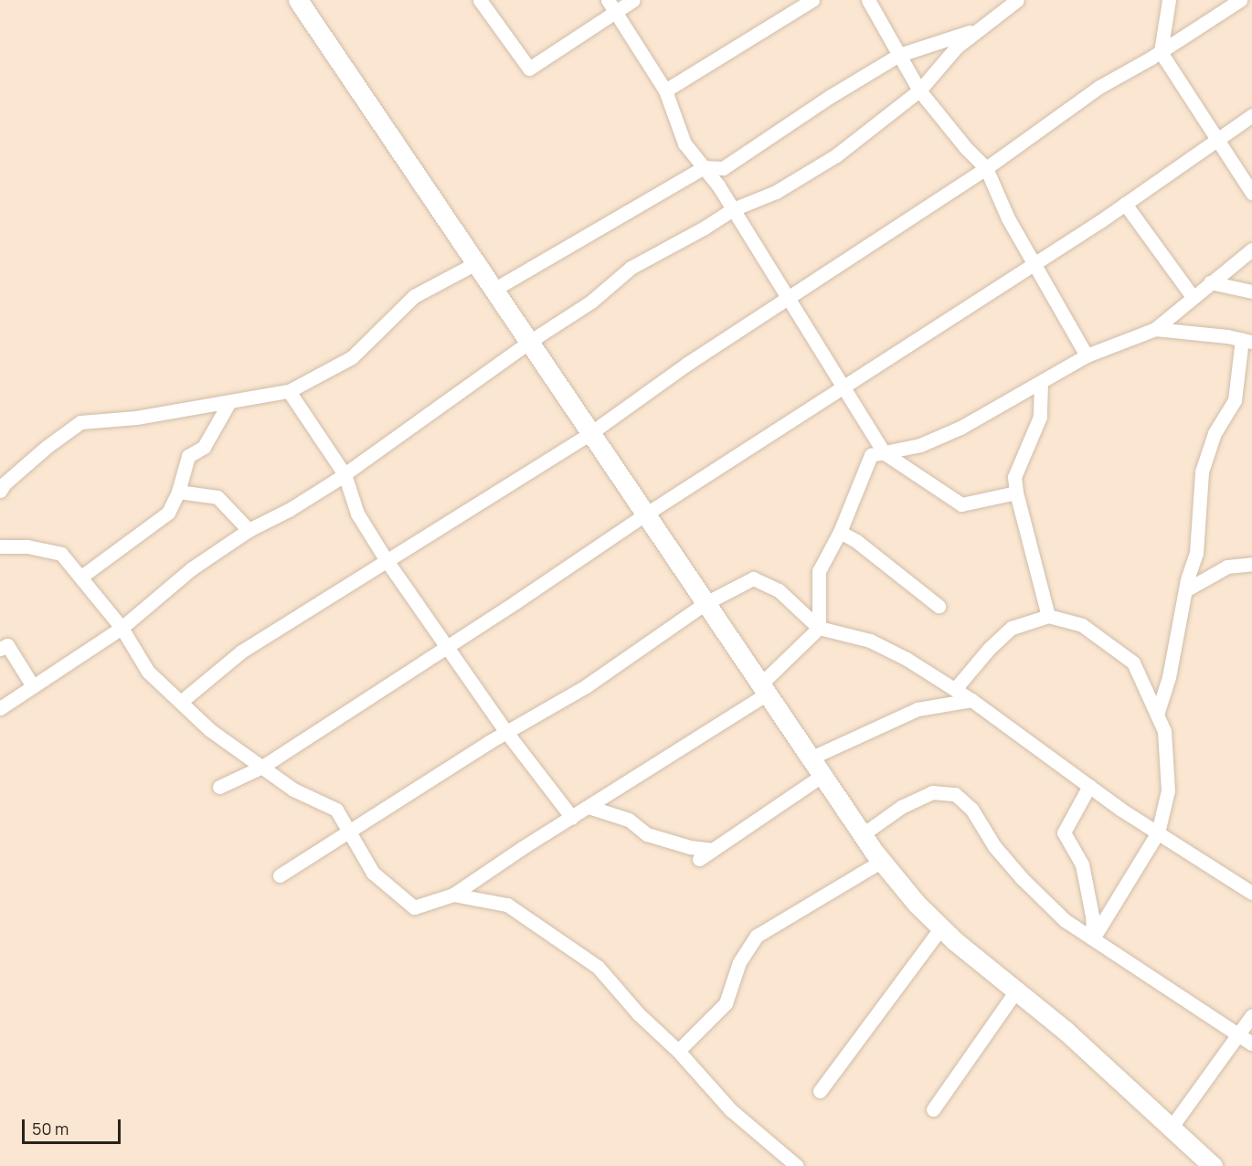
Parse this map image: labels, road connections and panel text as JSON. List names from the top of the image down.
{
  "scale_bar": "50 m"
}
